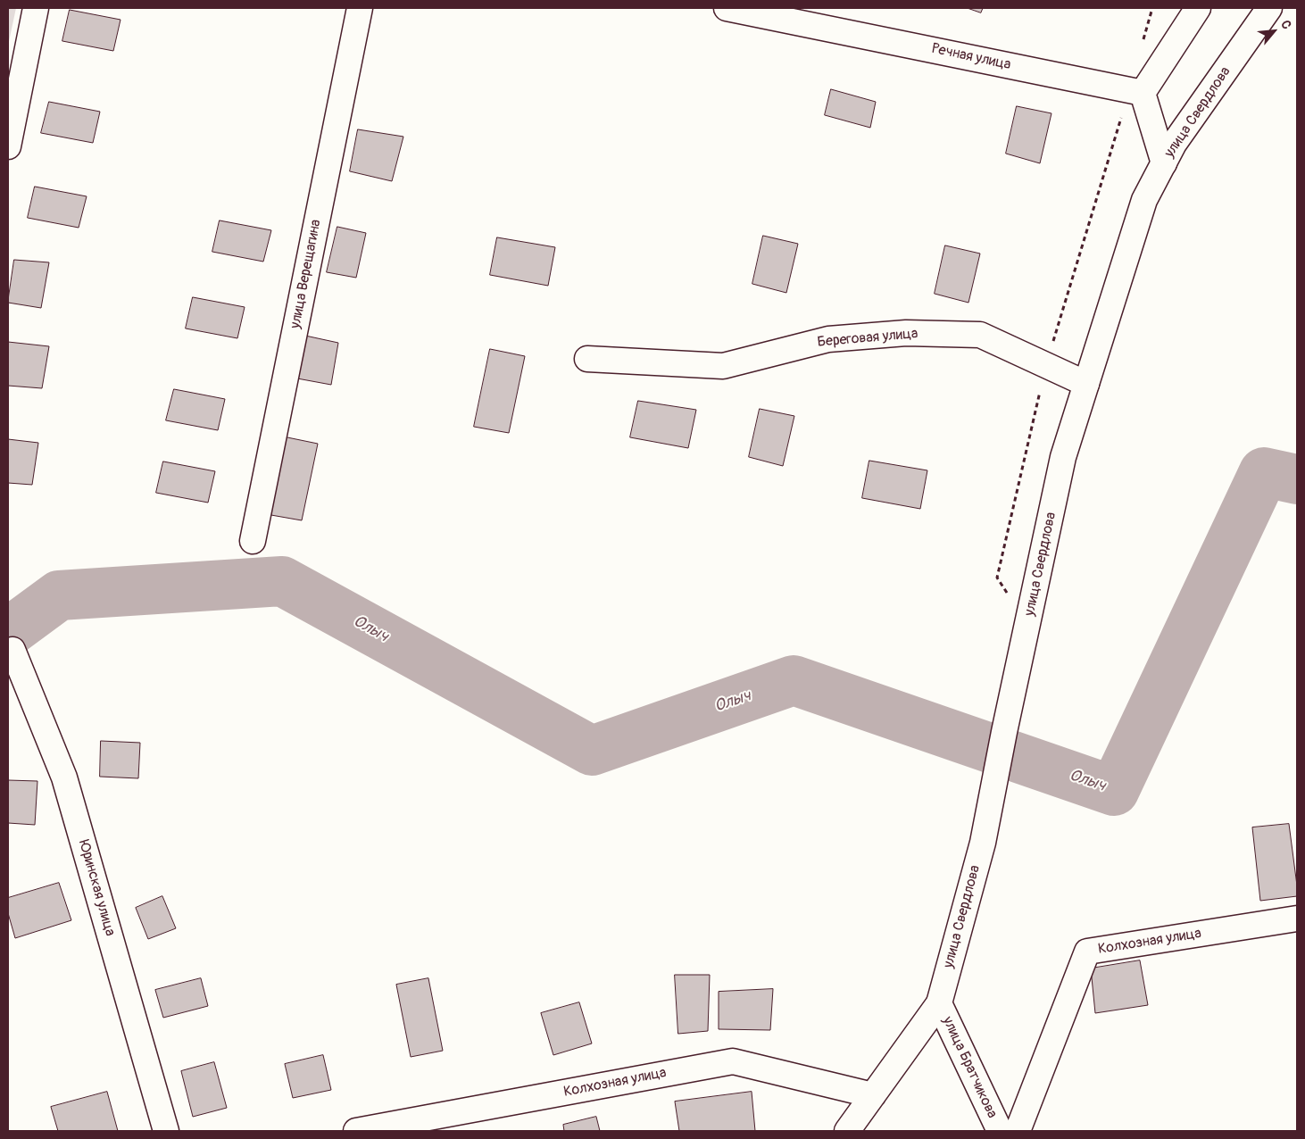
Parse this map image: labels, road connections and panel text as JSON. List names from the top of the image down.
{
  "streets": {
    "street": [
      "Речная улица",
      "улица Свердлова",
      "улица Верещагина",
      "Береговая улица",
      "Юринская улица",
      "Колхозная улица",
      "улица Братчикова"
    ]
  },
  "crossings": [
    ["улица Свердлова", "Береговая улица"],
    ["улица Свердлова", "Колхозная улица"],
    ["улица Свердлова", "улица Братчикова"]
  ],
  "water": ["Олыч"],
  "north": "top right"
}
